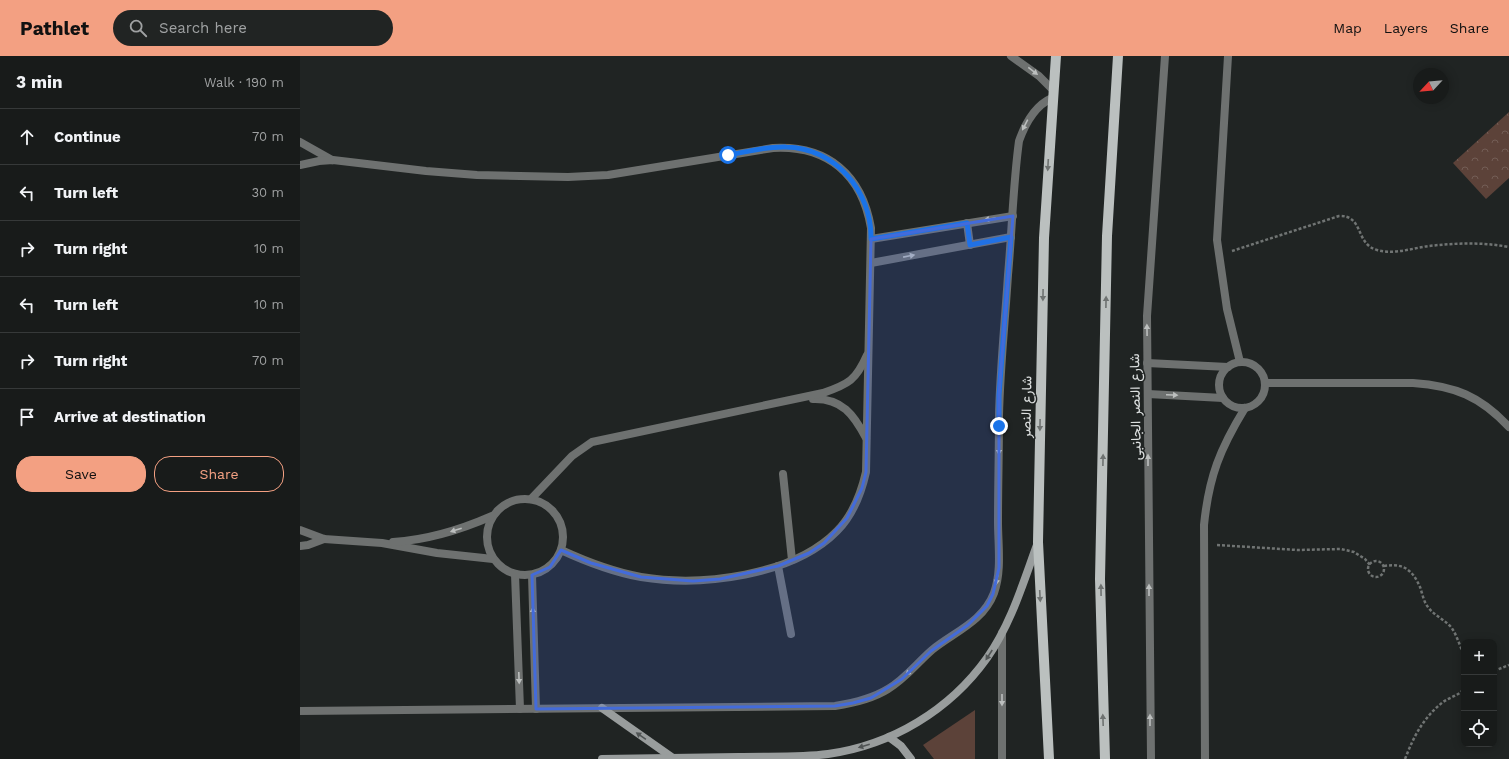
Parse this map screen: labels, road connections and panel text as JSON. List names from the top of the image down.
{
  "streets": {
    "main road": ["شارع النصر"],
    "street": ["شارع النصر الجانبى"]
  },
  "north": "bottom left",
  "page": {
    "header": "Pathlet",
    "search": "Search here",
    "nav": ["Map", "Layers", "Share"],
    "heading": ["3 min", "Walk · 190 m"],
    "list": [
      ["Continue", "70 m"],
      ["Turn left", "30 m"],
      ["Turn right", "10 m"],
      ["Turn left", "10 m"],
      ["Turn right", "70 m"],
      "Arrive at destination"
    ],
    "buttons": ["Save", "Share"],
    "map_buttons": ["+", "−"]
  }
}
